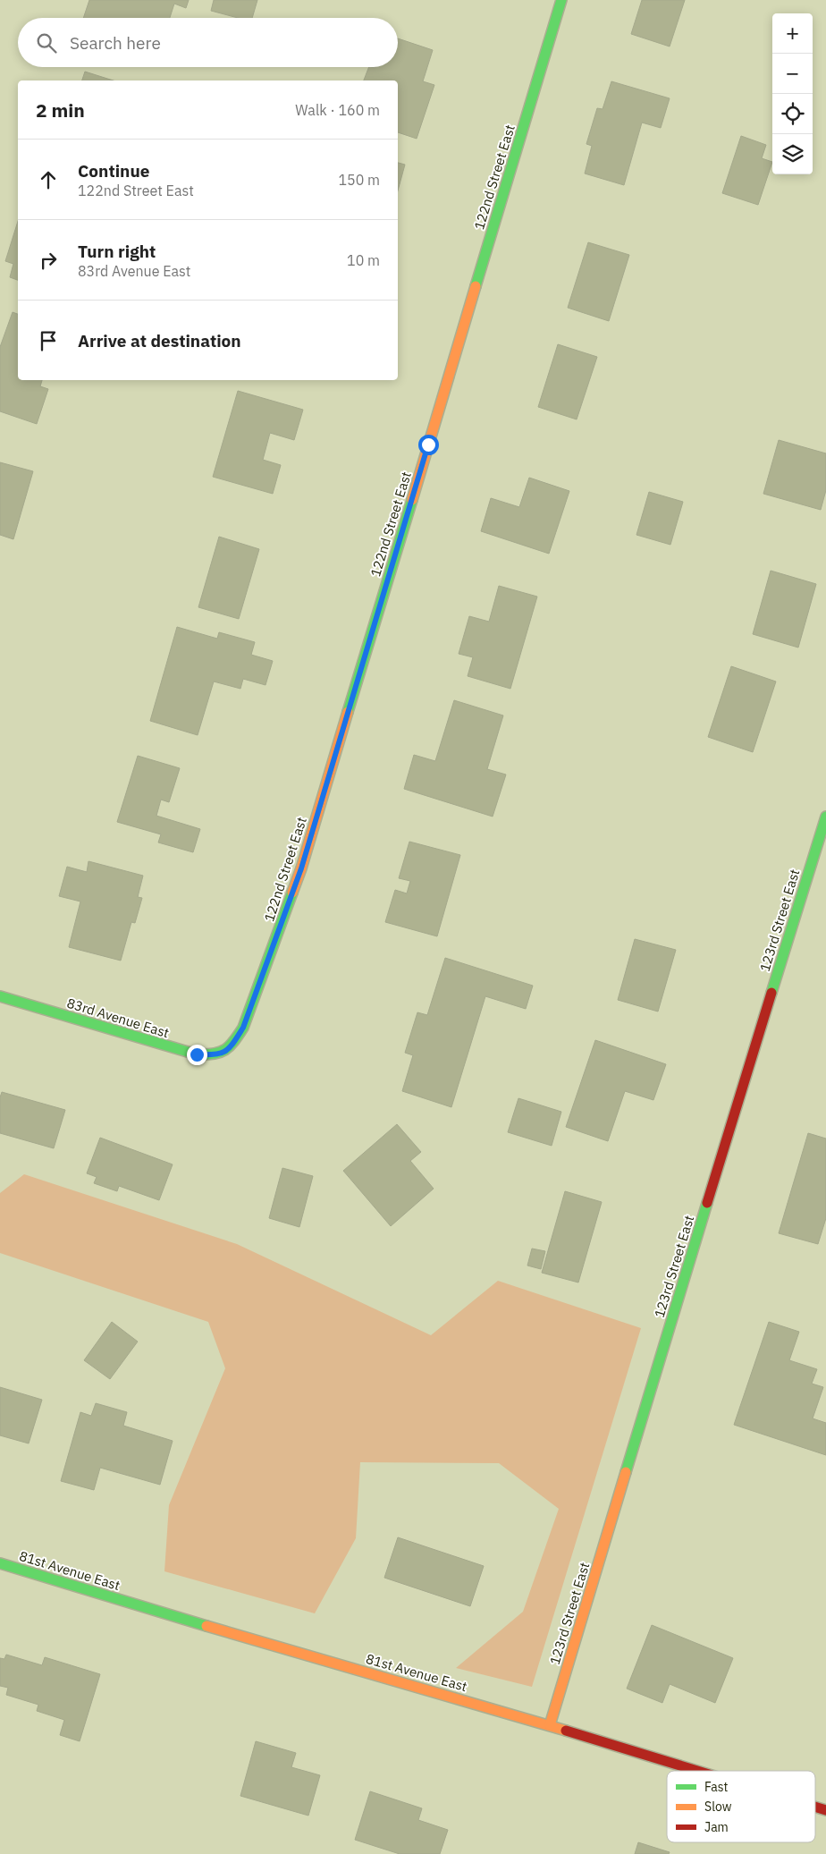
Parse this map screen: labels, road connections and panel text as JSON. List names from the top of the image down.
{
  "streets": {
    "street": [
      "122nd Street East",
      "123rd Street East",
      "83rd Avenue East",
      "81st Avenue East"
    ]
  },
  "crossings": [
    ["122nd Street East", "83rd Avenue East"],
    ["123rd Street East", "81st Avenue East"]
  ],
  "legend": ["Fast", "Slow", "Jam"],
  "page": {
    "map_buttons": ["+", "−"],
    "search": "Search here",
    "heading": ["2 min", "Walk · 160 m"],
    "list": [
      ["Continue", "122nd Street East", "150 m"],
      ["Turn right", "83rd Avenue East", "10 m"],
      "Arrive at destination"
    ]
  }
}
